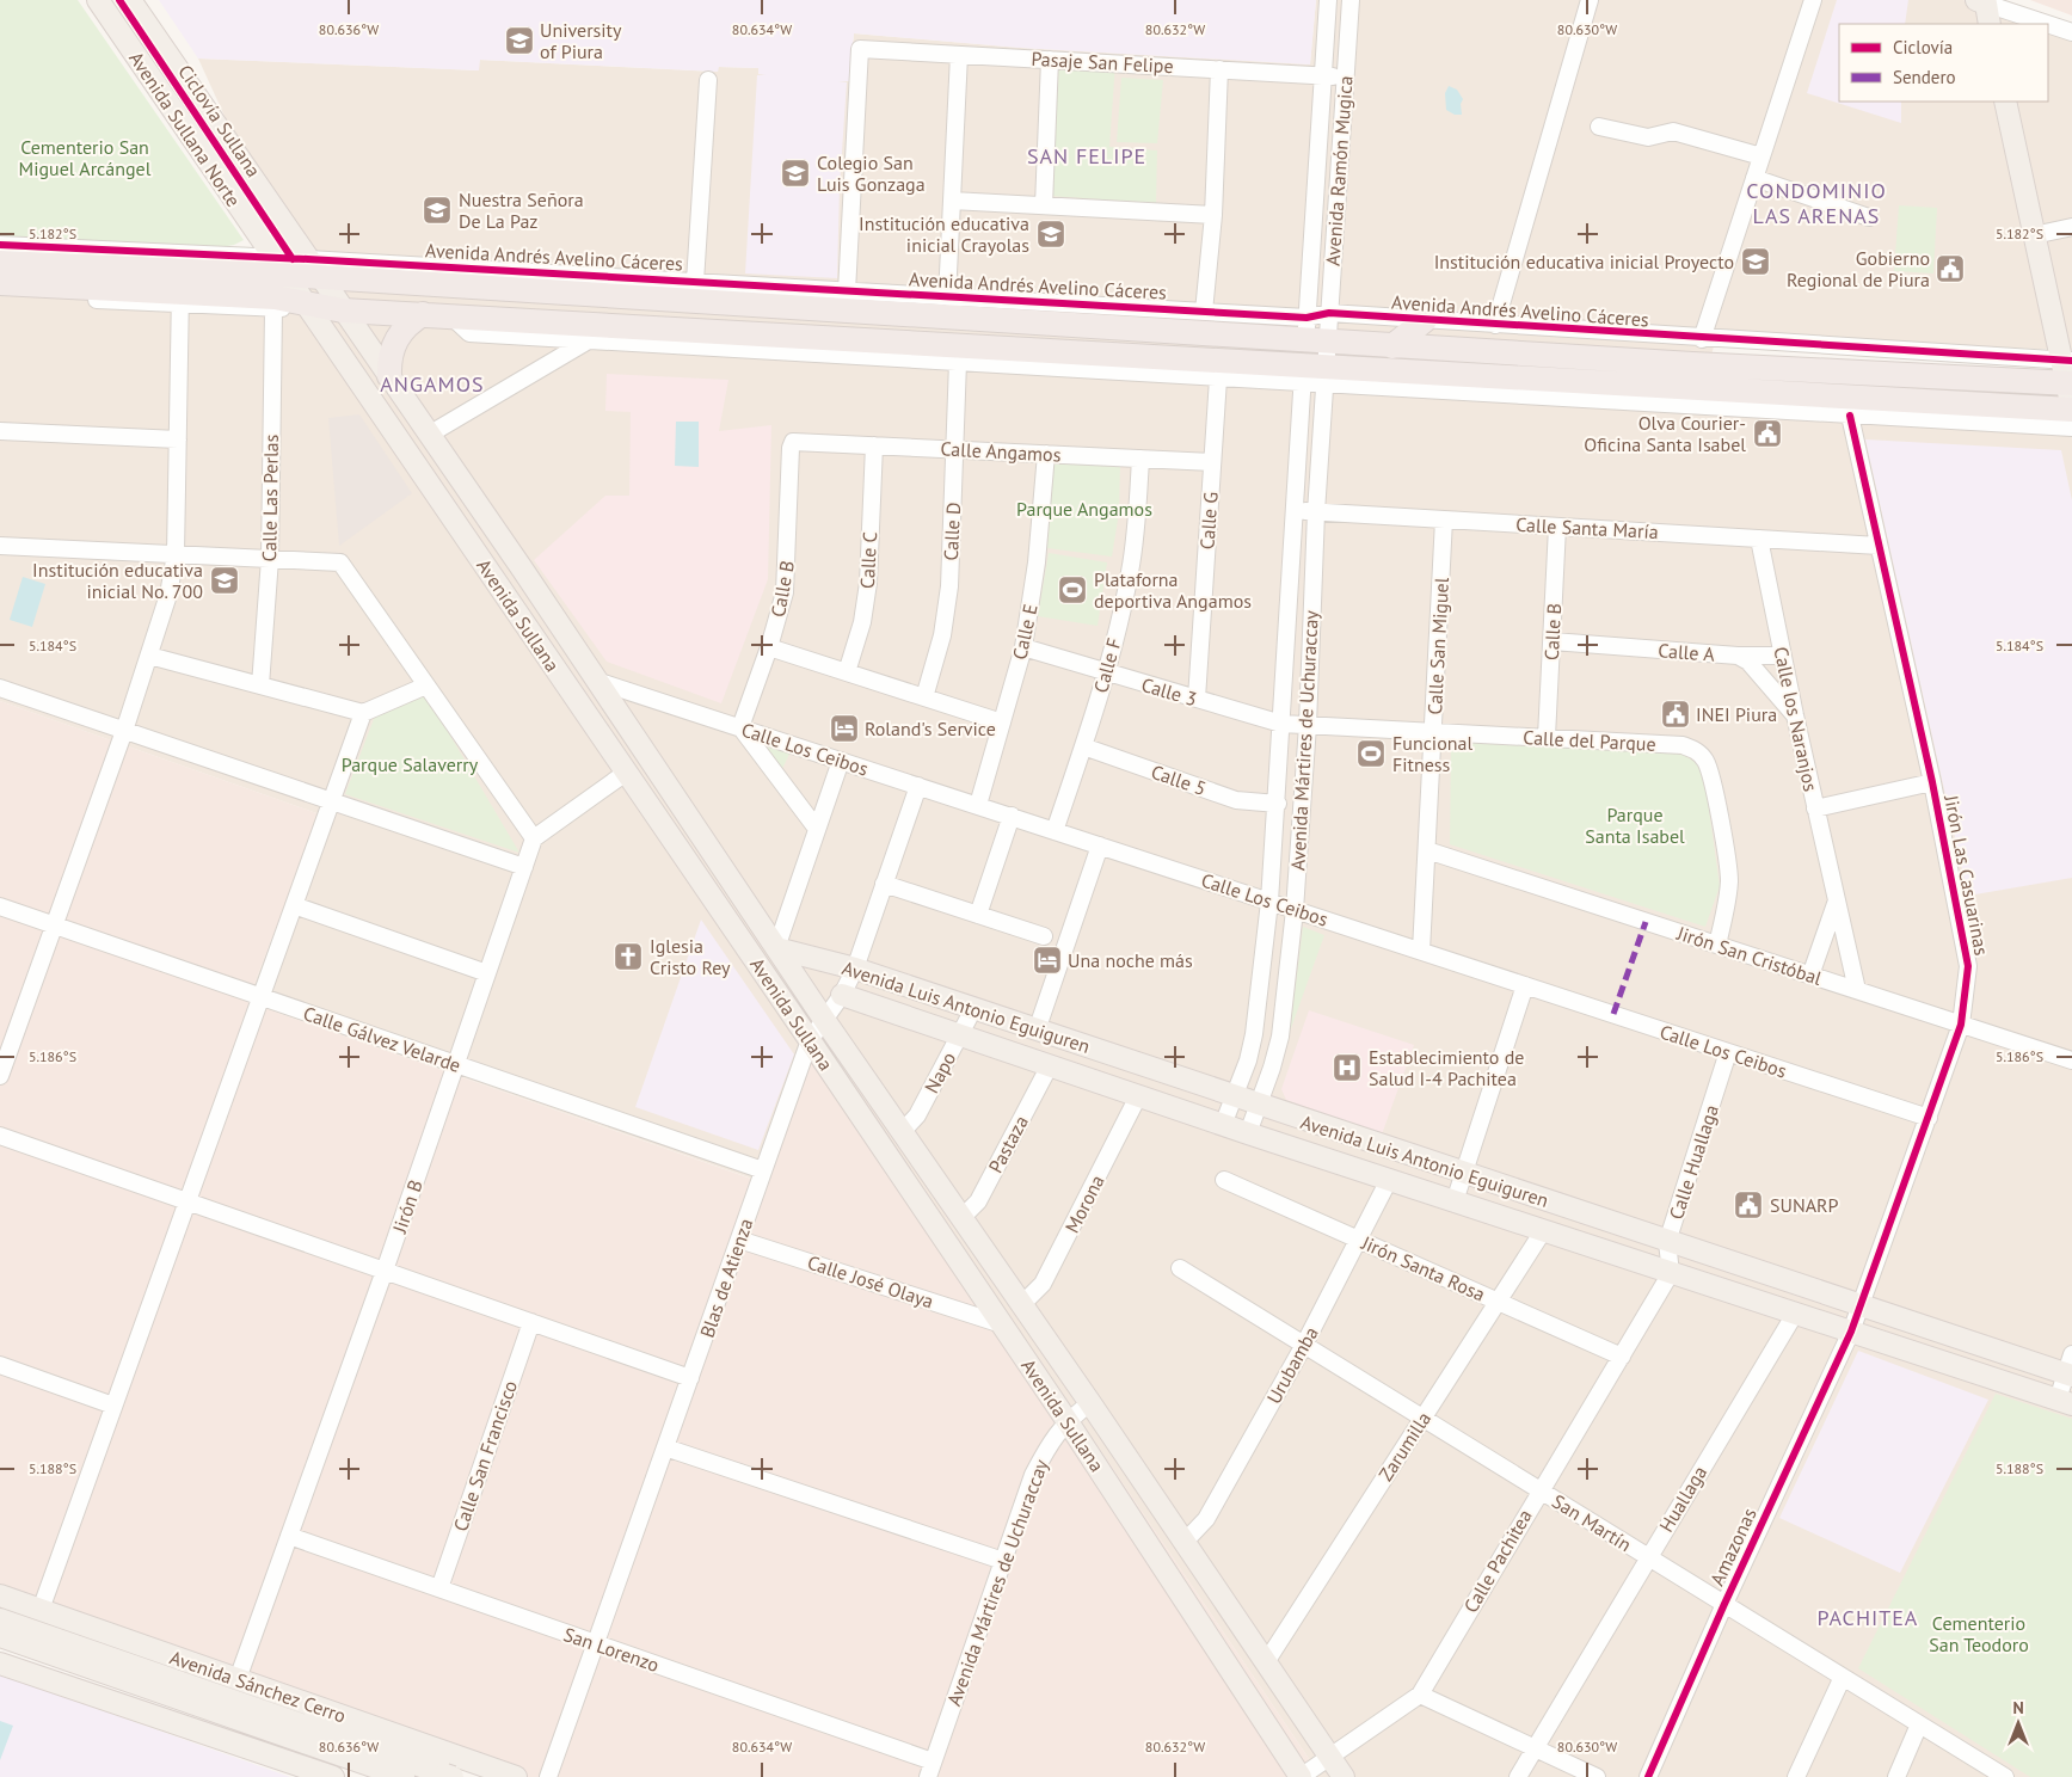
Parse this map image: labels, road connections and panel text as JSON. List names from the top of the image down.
{
  "streets": {
    "highway": ["Avenida Andrés Avelino Cáceres"],
    "main road": [
      "Avenida Sullana Norte",
      "Avenida Sullana",
      "Avenida Luis Antonio Eguiguren",
      "Avenida Sánchez Cerro"
    ],
    "street": [
      "Pasaje San Felipe",
      "Avenida Ramón Mugica",
      "Calle Angamos",
      "Calle Las Perlas",
      "Calle G",
      "Calle Santa María",
      "Calle D",
      "Calle C",
      "Calle B",
      "Calle E",
      "Calle San Miguel",
      "Calle A",
      "Calle F",
      "Calle 3",
      "Calle los Naranjos",
      "Avenida Mártires de Uchuraccay",
      "Calle del Parque",
      "Calle Los Ceibos",
      "Calle 5",
      "Jirón Las Casuarinas",
      "Jirón San Cristóbal",
      "Calle Gálvez Velarde",
      "Napo",
      "Pastaza",
      "Calle Huallaga",
      "Morona",
      "Jirón B",
      "Jirón Santa Rosa",
      "Blas de Atienza",
      "Calle José Olaya",
      "Urubamba",
      "Zarumilla",
      "Calle San Francisco",
      "Huallaga",
      "San Martín",
      "Amazonas",
      "Calle Pachitea",
      "San Lorenzo"
    ],
    "cycle path": ["Ciclovía Sullana"]
  },
  "crossings": [
    ["Pasaje San Felipe", "Avenida Ramón Mugica"],
    ["Pasaje San Felipe", "Avenida Andrés Avelino Cáceres"],
    ["Avenida Sullana Norte", "Avenida Andrés Avelino Cáceres"],
    ["Avenida Sullana Norte", "Avenida Sullana"],
    ["Avenida Ramón Mugica", "Avenida Andrés Avelino Cáceres"],
    ["Avenida Ramón Mugica", "Avenida Mártires de Uchuraccay"],
    ["Avenida Andrés Avelino Cáceres", "Avenida Sullana"],
    ["Avenida Andrés Avelino Cáceres", "Avenida Mártires de Uchuraccay"],
    ["Calle Angamos", "Calle G"],
    ["Calle Angamos", "Calle D"],
    ["Calle Angamos", "Calle C"],
    ["Calle Angamos", "Calle B"],
    ["Calle Angamos", "Calle E"],
    ["Calle Angamos", "Calle F"],
    ["Calle G", "Calle 3"],
    ["Calle Santa María", "Calle B"],
    ["Calle Santa María", "Calle San Miguel"],
    ["Calle Santa María", "Calle los Naranjos"],
    ["Calle Santa María", "Avenida Mártires de Uchuraccay"],
    ["Calle Santa María", "Jirón Las Casuarinas"],
    ["Calle B", "Calle A"],
    ["Calle B", "Calle del Parque"],
    ["Calle B", "Calle Los Ceibos"],
    ["Avenida Sullana", "Avenida Mártires de Uchuraccay"],
    ["Avenida Sullana", "Calle Los Ceibos"],
    ["Avenida Sullana", "Avenida Luis Antonio Eguiguren"],
    ["Avenida Sullana", "Napo"],
    ["Avenida Sullana", "Pastaza"],
    ["Avenida Sullana", "Morona"],
    ["Avenida Sullana", "Blas de Atienza"],
    ["Avenida Sullana", "Calle José Olaya"],
    ["Avenida Sullana", "Urubamba"],
    ["Avenida Sullana", "Zarumilla"],
    ["Avenida Sullana", "Calle Pachitea"],
    ["Calle E", "Calle 3"],
    ["Calle E", "Calle Los Ceibos"],
    ["Calle San Miguel", "Calle del Parque"],
    ["Calle San Miguel", "Calle Los Ceibos"],
    ["Calle San Miguel", "Jirón San Cristóbal"],
    ["Calle A", "Calle los Naranjos"],
    ["Calle F", "Calle 3"],
    ["Calle F", "Calle Los Ceibos"],
    ["Calle F", "Calle 5"],
    ["Calle 3", "Avenida Mártires de Uchuraccay"],
    ["Calle 3", "Calle del Parque"],
    ["Calle los Naranjos", "Jirón San Cristóbal"],
    ["Avenida Mártires de Uchuraccay", "Calle del Parque"],
    ["Avenida Mártires de Uchuraccay", "Calle Los Ceibos"],
    ["Avenida Mártires de Uchuraccay", "Calle 5"],
    ["Avenida Mártires de Uchuraccay", "Avenida Luis Antonio Eguiguren"],
    ["Avenida Mártires de Uchuraccay", "San Lorenzo"],
    ["Calle del Parque", "Jirón San Cristóbal"],
    ["Calle Los Ceibos", "Jirón Las Casuarinas"],
    ["Calle Los Ceibos", "Calle Huallaga"],
    ["Calle Los Ceibos", "Blas de Atienza"],
    ["Jirón Las Casuarinas", "Jirón San Cristóbal"],
    ["Jirón Las Casuarinas", "Avenida Luis Antonio Eguiguren"],
    ["Jirón Las Casuarinas", "Amazonas"],
    ["Avenida Luis Antonio Eguiguren", "Napo"],
    ["Avenida Luis Antonio Eguiguren", "Pastaza"],
    ["Avenida Luis Antonio Eguiguren", "Calle Huallaga"],
    ["Avenida Luis Antonio Eguiguren", "Morona"],
    ["Avenida Luis Antonio Eguiguren", "Blas de Atienza"],
    ["Avenida Luis Antonio Eguiguren", "Urubamba"],
    ["Avenida Luis Antonio Eguiguren", "Zarumilla"],
    ["Avenida Luis Antonio Eguiguren", "Huallaga"],
    ["Avenida Luis Antonio Eguiguren", "Amazonas"],
    ["Avenida Luis Antonio Eguiguren", "Calle Pachitea"],
    ["Calle Gálvez Velarde", "Jirón B"],
    ["Calle Gálvez Velarde", "Blas de Atienza"],
    ["Calle Huallaga", "Calle Pachitea"],
    ["Jirón B", "San Lorenzo"],
    ["Jirón B", "Avenida Sánchez Cerro"],
    ["Jirón Santa Rosa", "Urubamba"],
    ["Jirón Santa Rosa", "Zarumilla"],
    ["Jirón Santa Rosa", "Calle Pachitea"],
    ["Blas de Atienza", "Calle José Olaya"],
    ["Blas de Atienza", "San Lorenzo"],
    ["Urubamba", "San Martín"],
    ["Zarumilla", "San Martín"],
    ["Calle San Francisco", "San Lorenzo"],
    ["Huallaga", "San Martín"],
    ["San Martín", "Amazonas"],
    ["San Martín", "Calle Pachitea"]
  ],
  "districts": [
    "SAN FELIPE",
    "CONDOMINIO LAS ARENAS",
    "ANGAMOS",
    "PACHITEA"
  ],
  "parks": [
    "Cementerio San Miguel Arcángel",
    "Parque Angamos",
    "Parque Salaverry",
    "Parque Santa Isabel",
    "Cementerio San Teodoro"
  ],
  "places": {
    "school or university": [
      "University of Piura",
      "Colegio San Luis Gonzaga",
      "Nuestra Señora De La Paz",
      "Institución educativa inicial Crayolas",
      "Institución educativa inicial Proyecto",
      "Institución educativa inicial No. 700"
    ],
    "public building": [
      "Gobierno Regional de Piura",
      "Olva Courier- Oficina Santa Isabel",
      "INEI Piura",
      "SUNARP"
    ],
    "sports": ["Plataforna deportiva Angamos", "Funcional Fitness"],
    "hotel": ["Roland's Service", "Una noche más"],
    "church": ["Iglesia Cristo Rey"],
    "hospital": ["Establecimiento de Salud I-4 Pachitea"]
  },
  "legend": ["Ciclovía", "Sendero"],
  "north": "top",
  "coordinates": [
    "80.636°W",
    "80.634°W",
    "80.632°W",
    "80.630°W",
    "5.182°S",
    "5.184°S",
    "5.186°S",
    "5.188°S"
  ]
}
